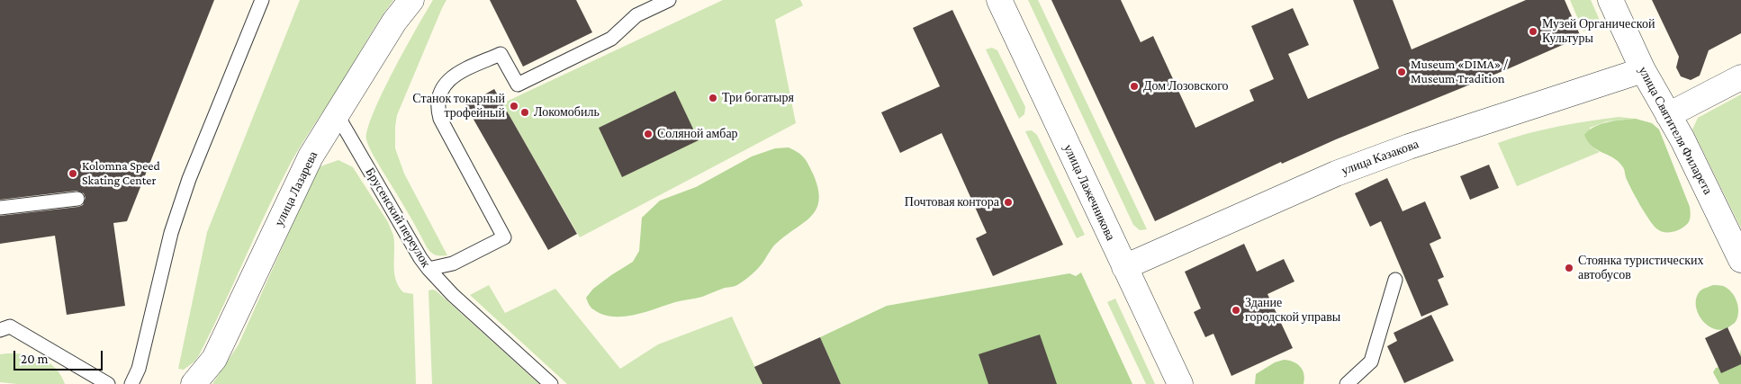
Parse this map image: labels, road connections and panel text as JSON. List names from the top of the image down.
{
  "streets": {
    "street": [
      "улица Святителя Филарета",
      "улица Казакова",
      "улица Лазарева",
      "улица Лажечникова"
    ],
    "lane": ["Брусенский переулок"]
  },
  "crossings": [
    ["улица Святителя Филарета", "улица Казакова"],
    ["улица Казакова", "улица Лажечникова"],
    ["улица Лазарева", "Брусенский переулок"]
  ],
  "places": [
    "Музей Органической Культуры",
    "Museum «DIMA» / Museum Tradition",
    "Дом Лозовского",
    "Три богатыря",
    "Станок токарный трофейный",
    "Локомобиль",
    "Соляной амбар",
    "Kolomna Speed Skating Center",
    "Почтовая контора",
    "Стоянка туристических автобусов",
    "Здание городской управы"
  ],
  "scale_bar": "20 m"
}
